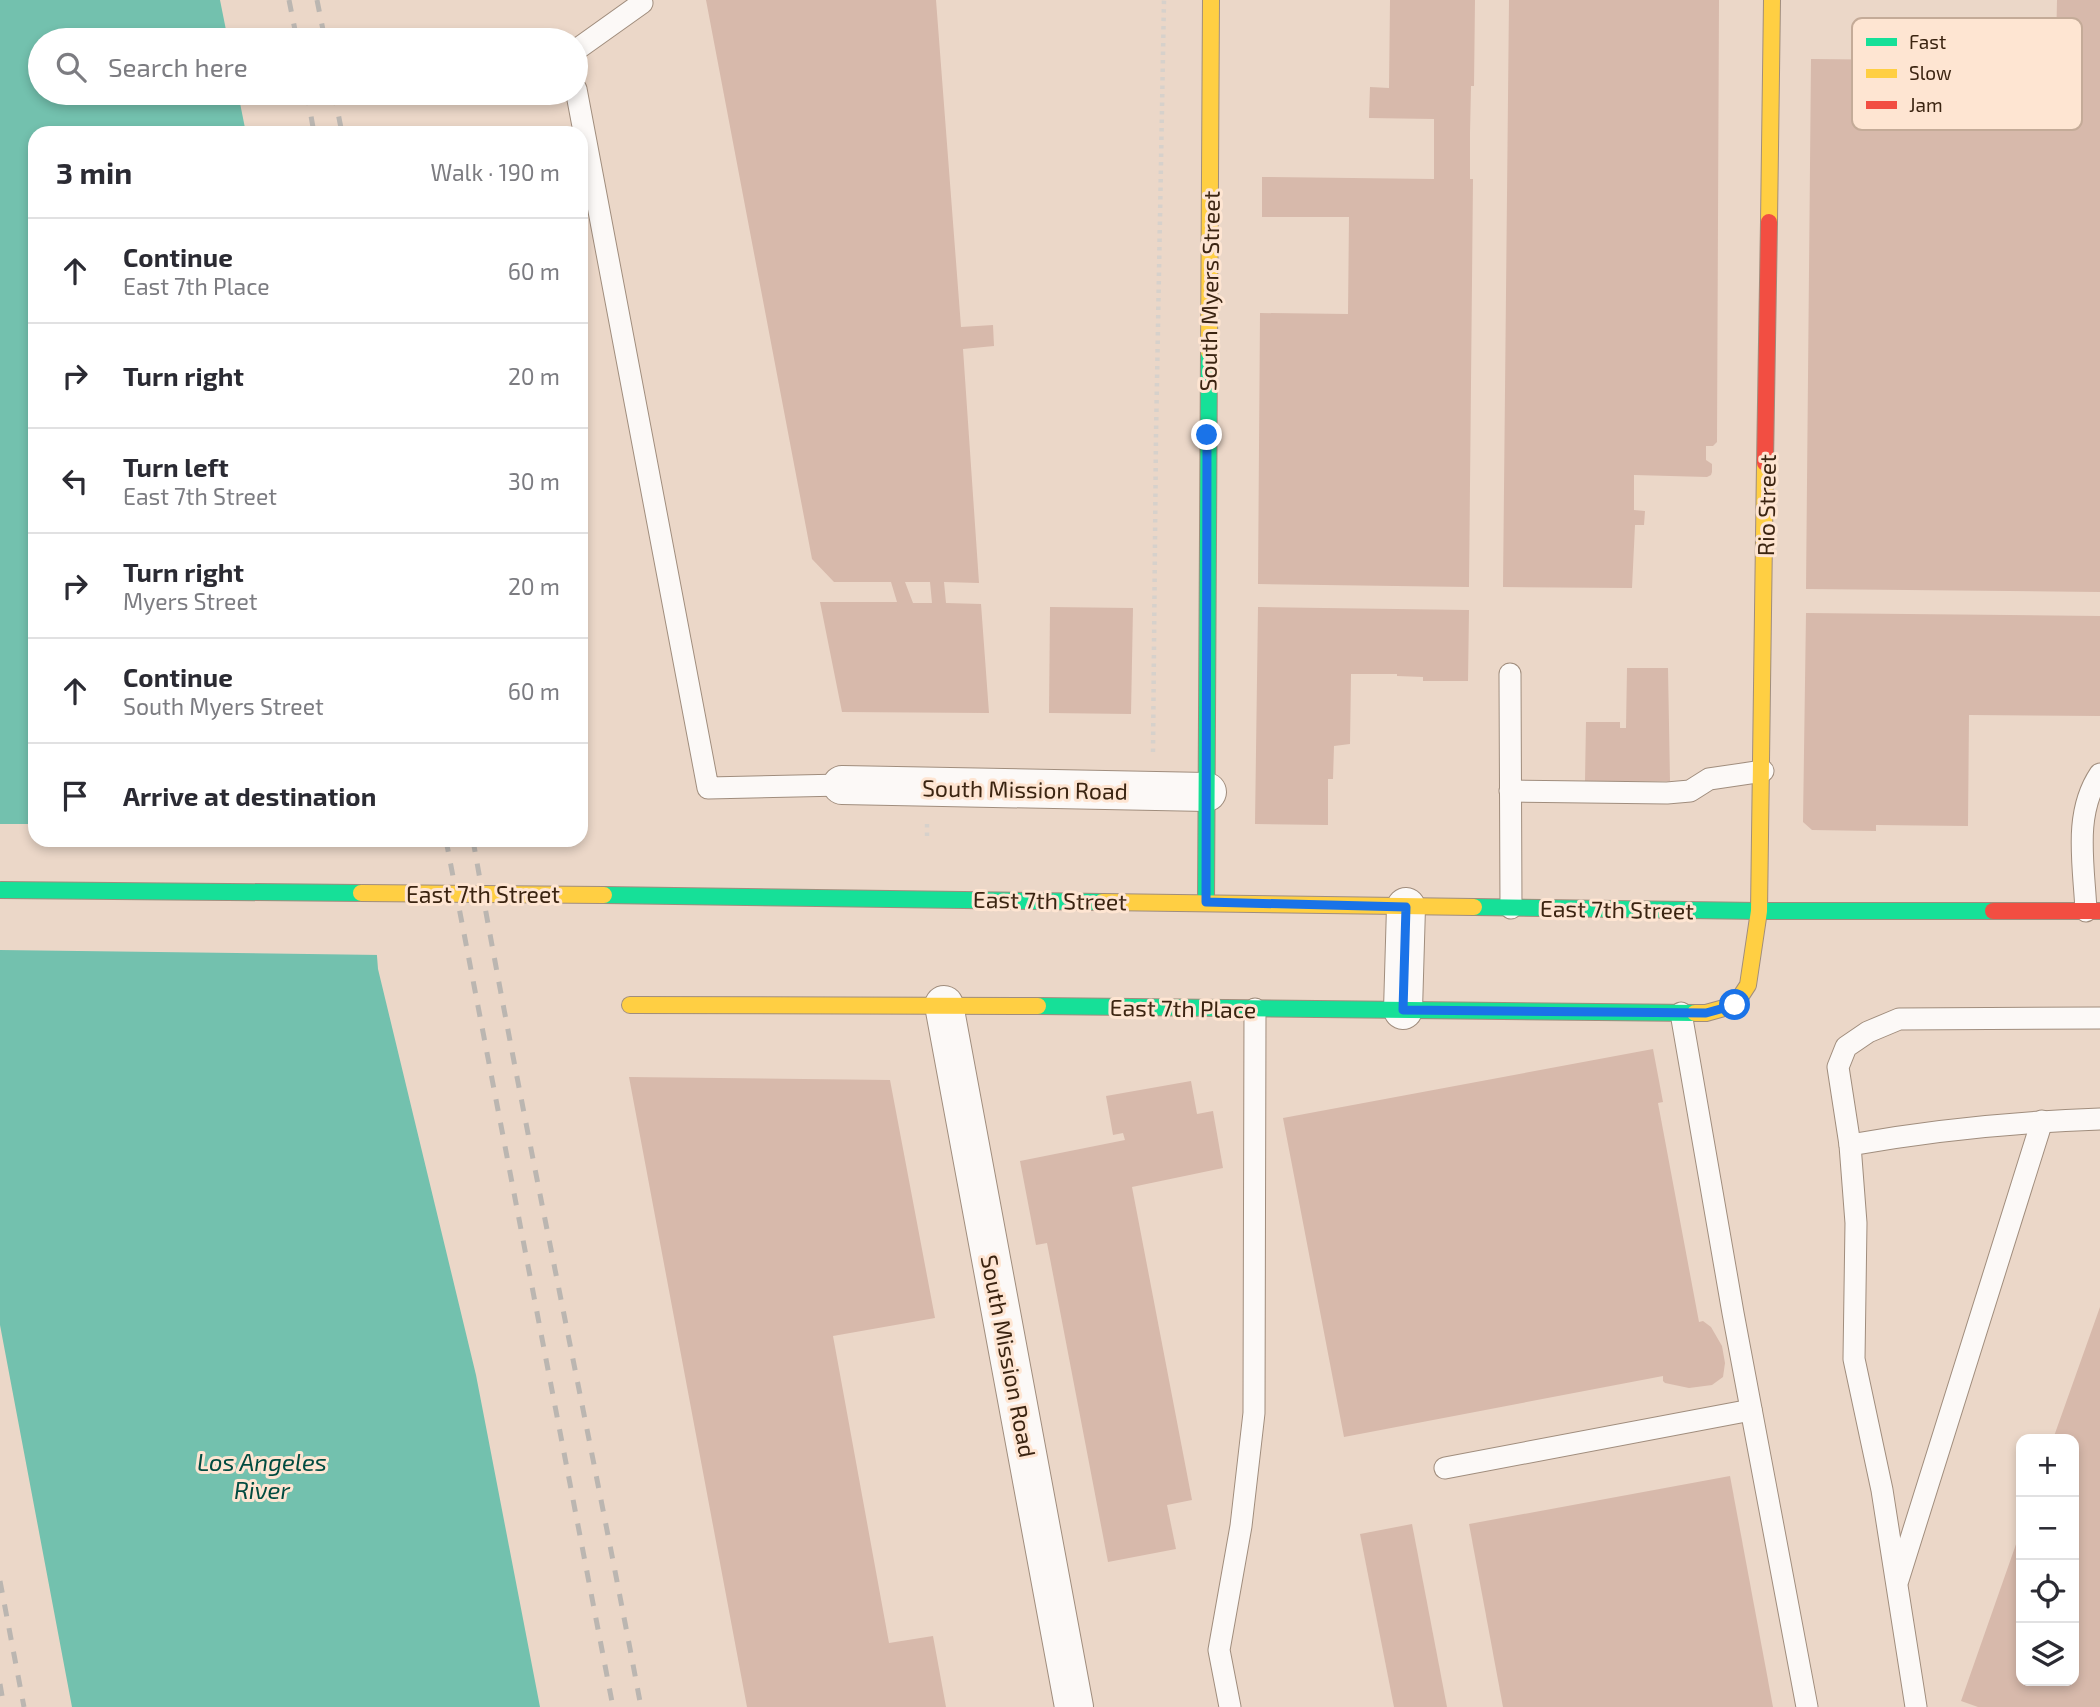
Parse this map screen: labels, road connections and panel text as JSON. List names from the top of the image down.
{
  "streets": {
    "street": [
      "South Myers Street",
      "Rio Street",
      "South Mission Road",
      "East 7th Street",
      "East 7th Place"
    ]
  },
  "crossings": [
    ["South Myers Street", "South Mission Road"],
    ["South Myers Street", "East 7th Street"],
    ["Rio Street", "East 7th Street"],
    ["Rio Street", "East 7th Place"],
    ["South Mission Road", "East 7th Place"]
  ],
  "water": ["Los Angeles River"],
  "legend": ["Fast", "Slow", "Jam"],
  "page": {
    "search": "Search here",
    "heading": ["3 min", "Walk · 190 m"],
    "list": [
      ["Continue", "East 7th Place", "60 m"],
      ["Turn right", "20 m"],
      ["Turn left", "East 7th Street", "30 m"],
      ["Turn right", "Myers Street", "20 m"],
      ["Continue", "South Myers Street", "60 m"],
      "Arrive at destination"
    ],
    "map_buttons": ["+", "−"]
  }
}
